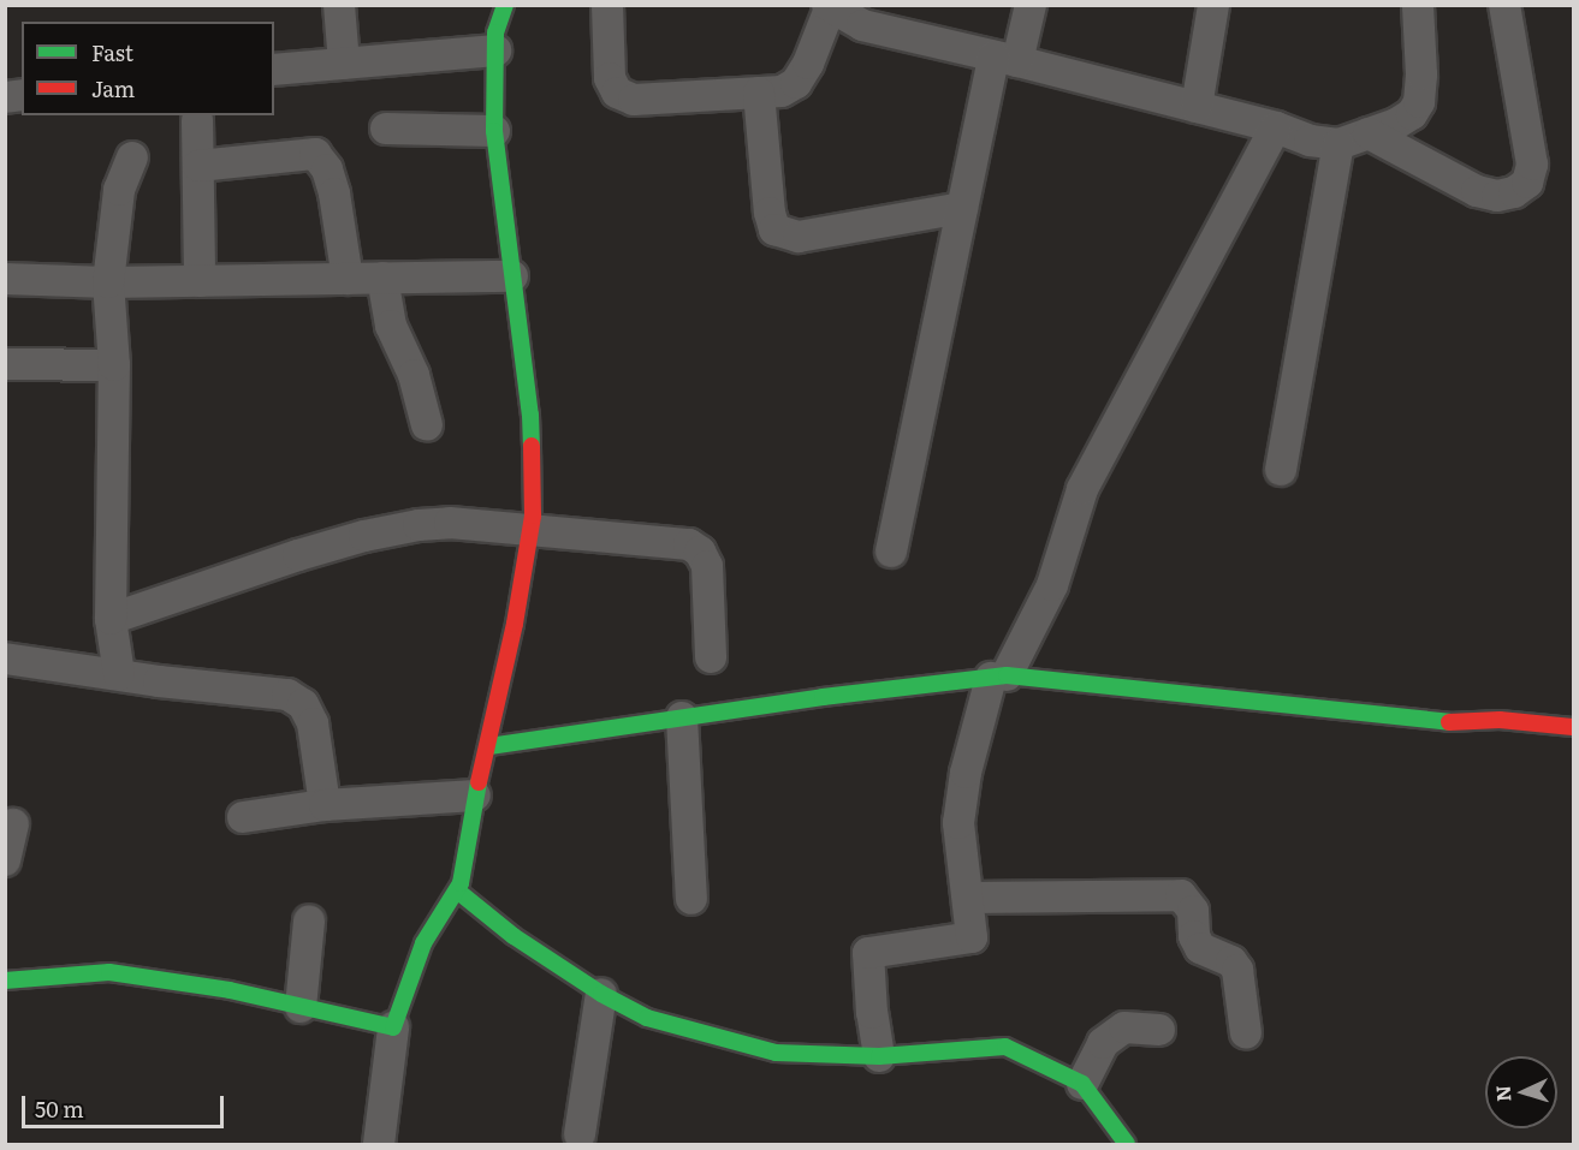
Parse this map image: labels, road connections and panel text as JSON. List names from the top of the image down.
{
  "legend": ["Fast", "Jam"],
  "scale_bar": "50 m",
  "north": "left"
}
